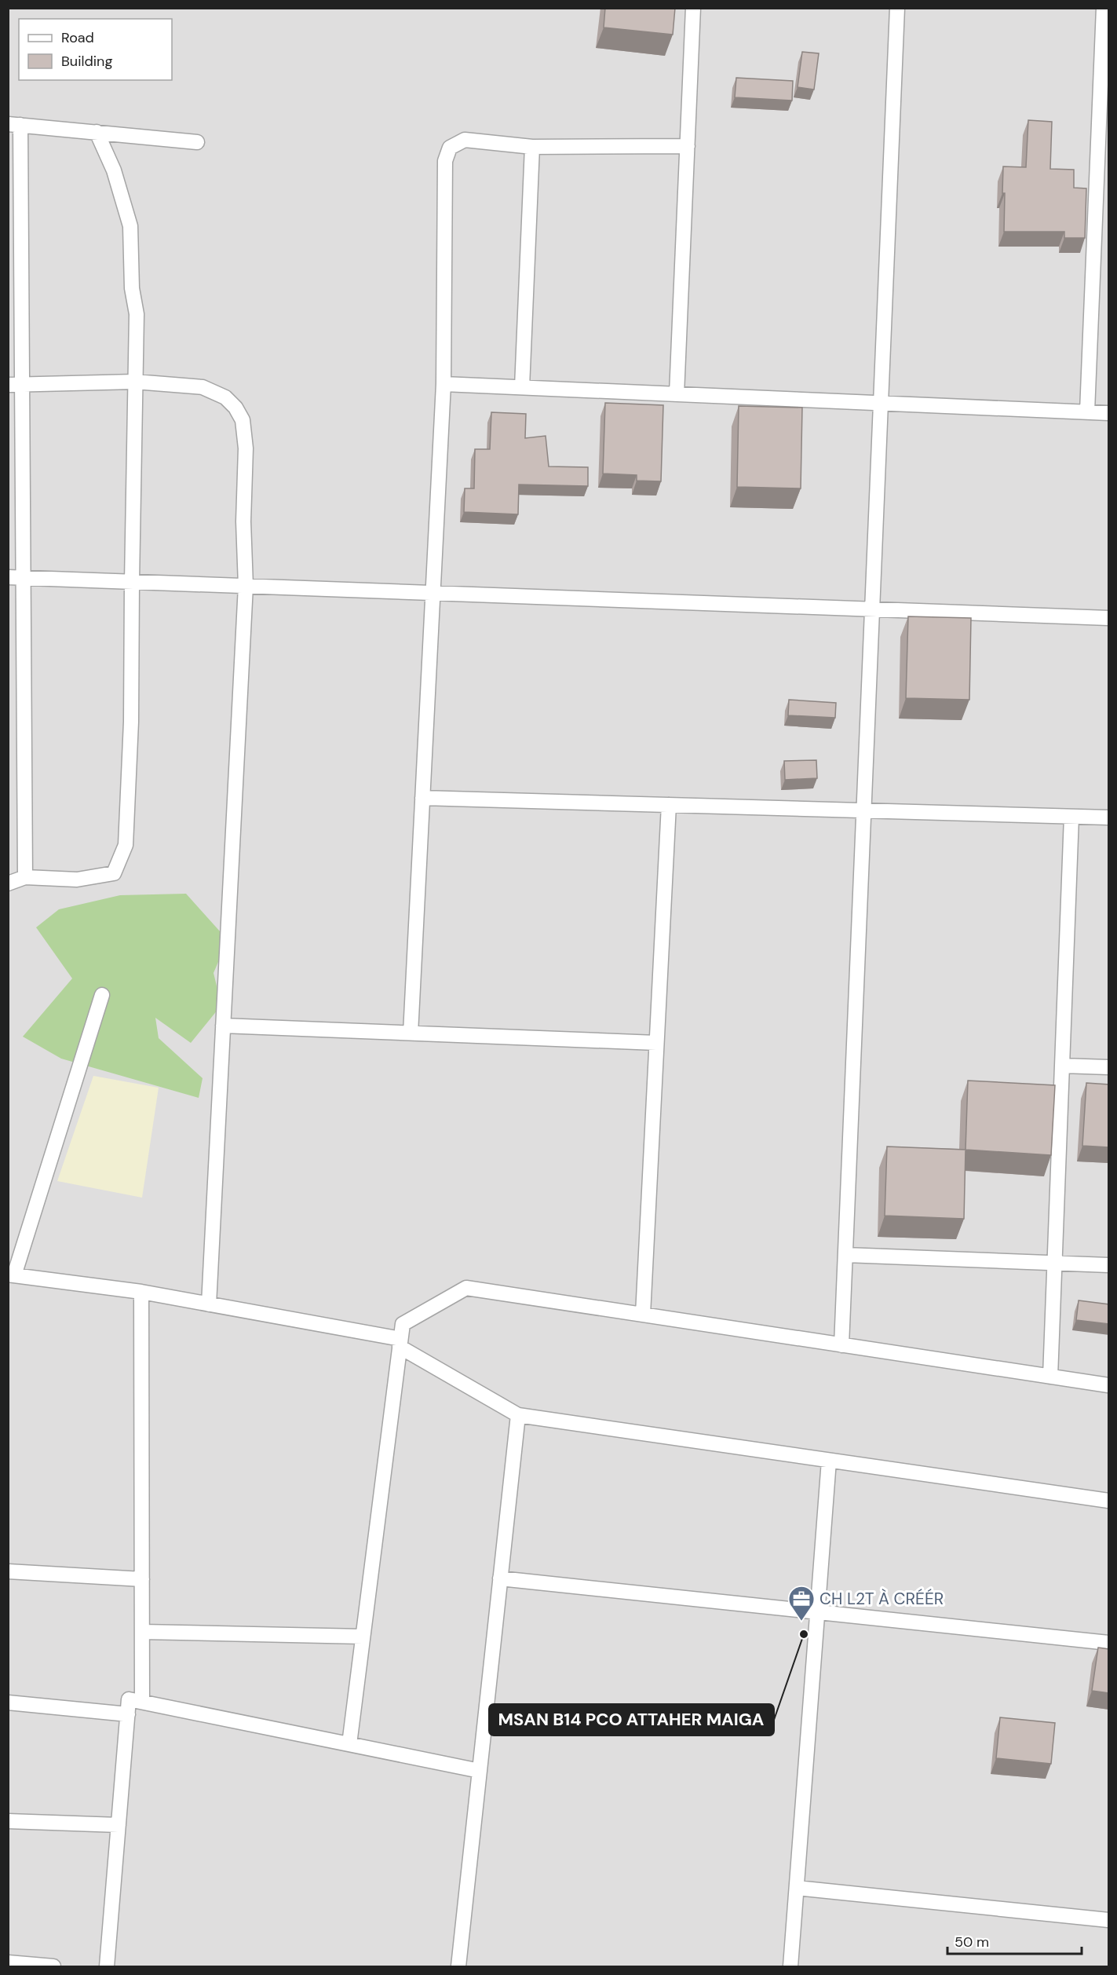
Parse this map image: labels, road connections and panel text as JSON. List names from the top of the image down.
{
  "places": {
    "office": ["CH L2T À CRÉÉR"],
    "other": ["MSAN B14 PCO ATTAHER MAIGA"]
  },
  "legend": ["Road", "Building"],
  "scale_bar": "50 m"
}
